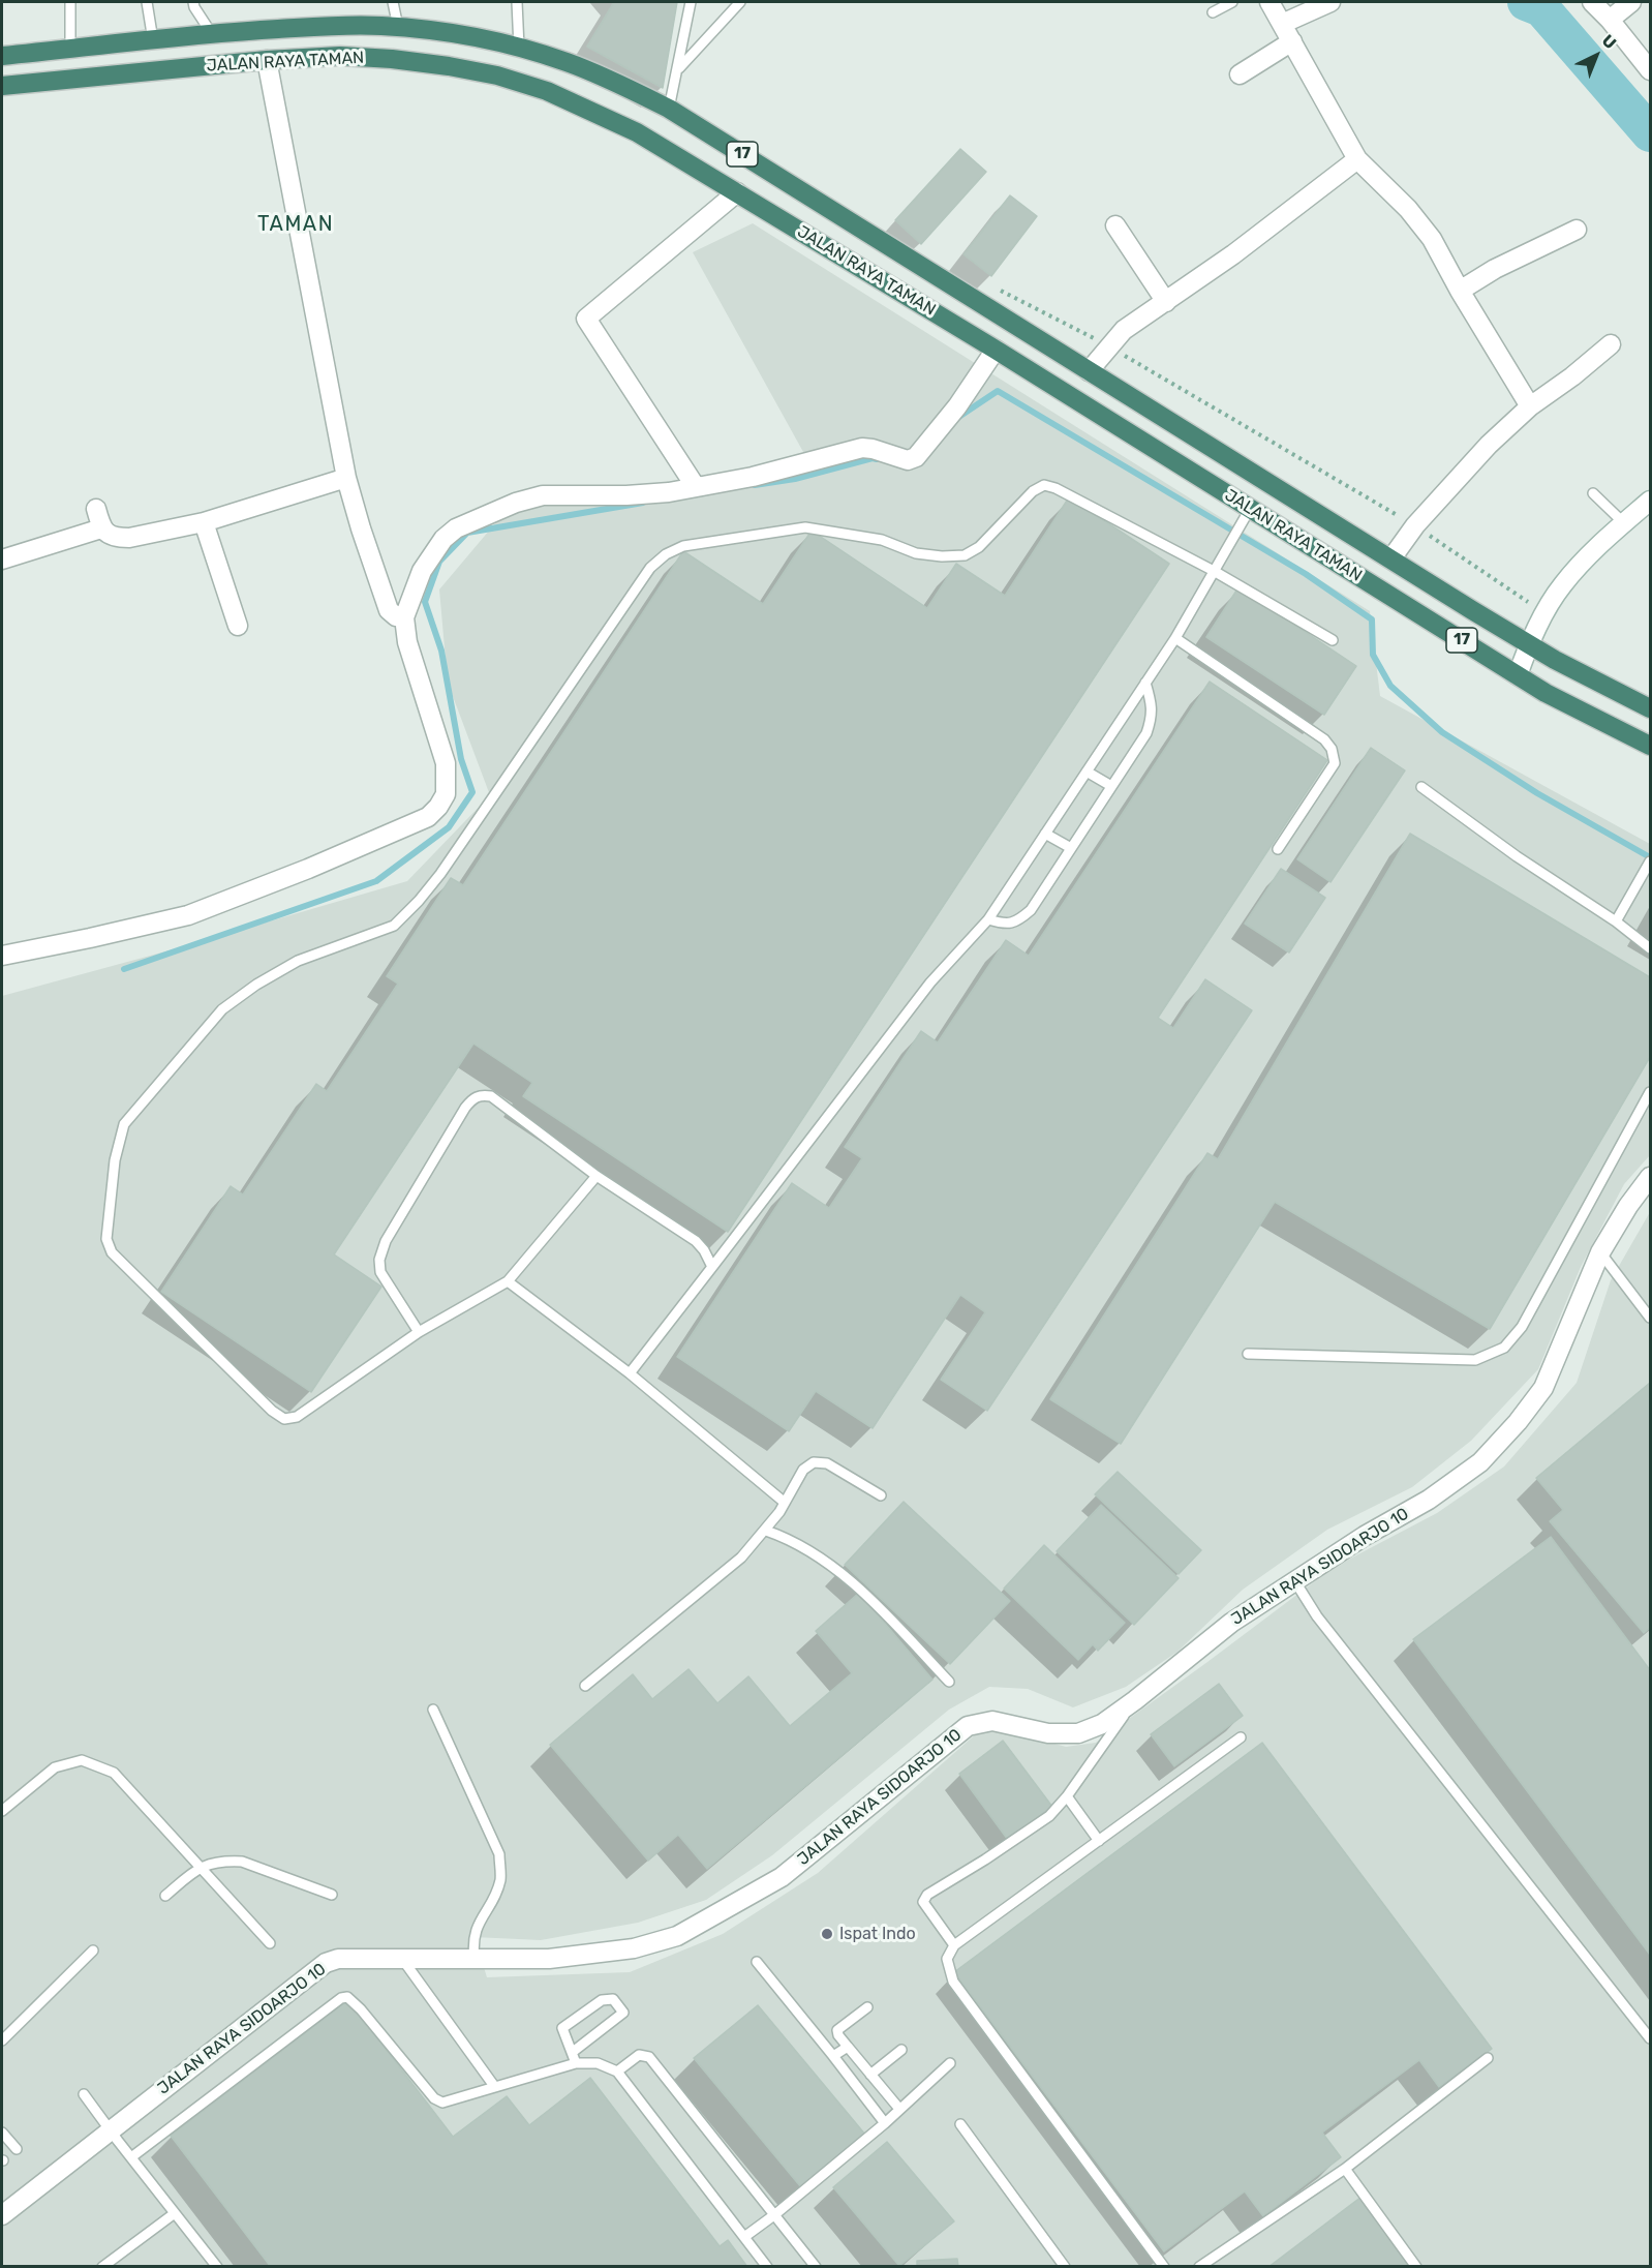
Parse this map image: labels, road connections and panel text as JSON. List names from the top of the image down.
{
  "streets": {
    "highway": ["JALAN RAYA TAMAN", "17"],
    "street": ["JALAN RAYA SIDOARJO 10"]
  },
  "districts": ["TAMAN"],
  "places": ["Ispat Indo"],
  "north": "top right"
}
